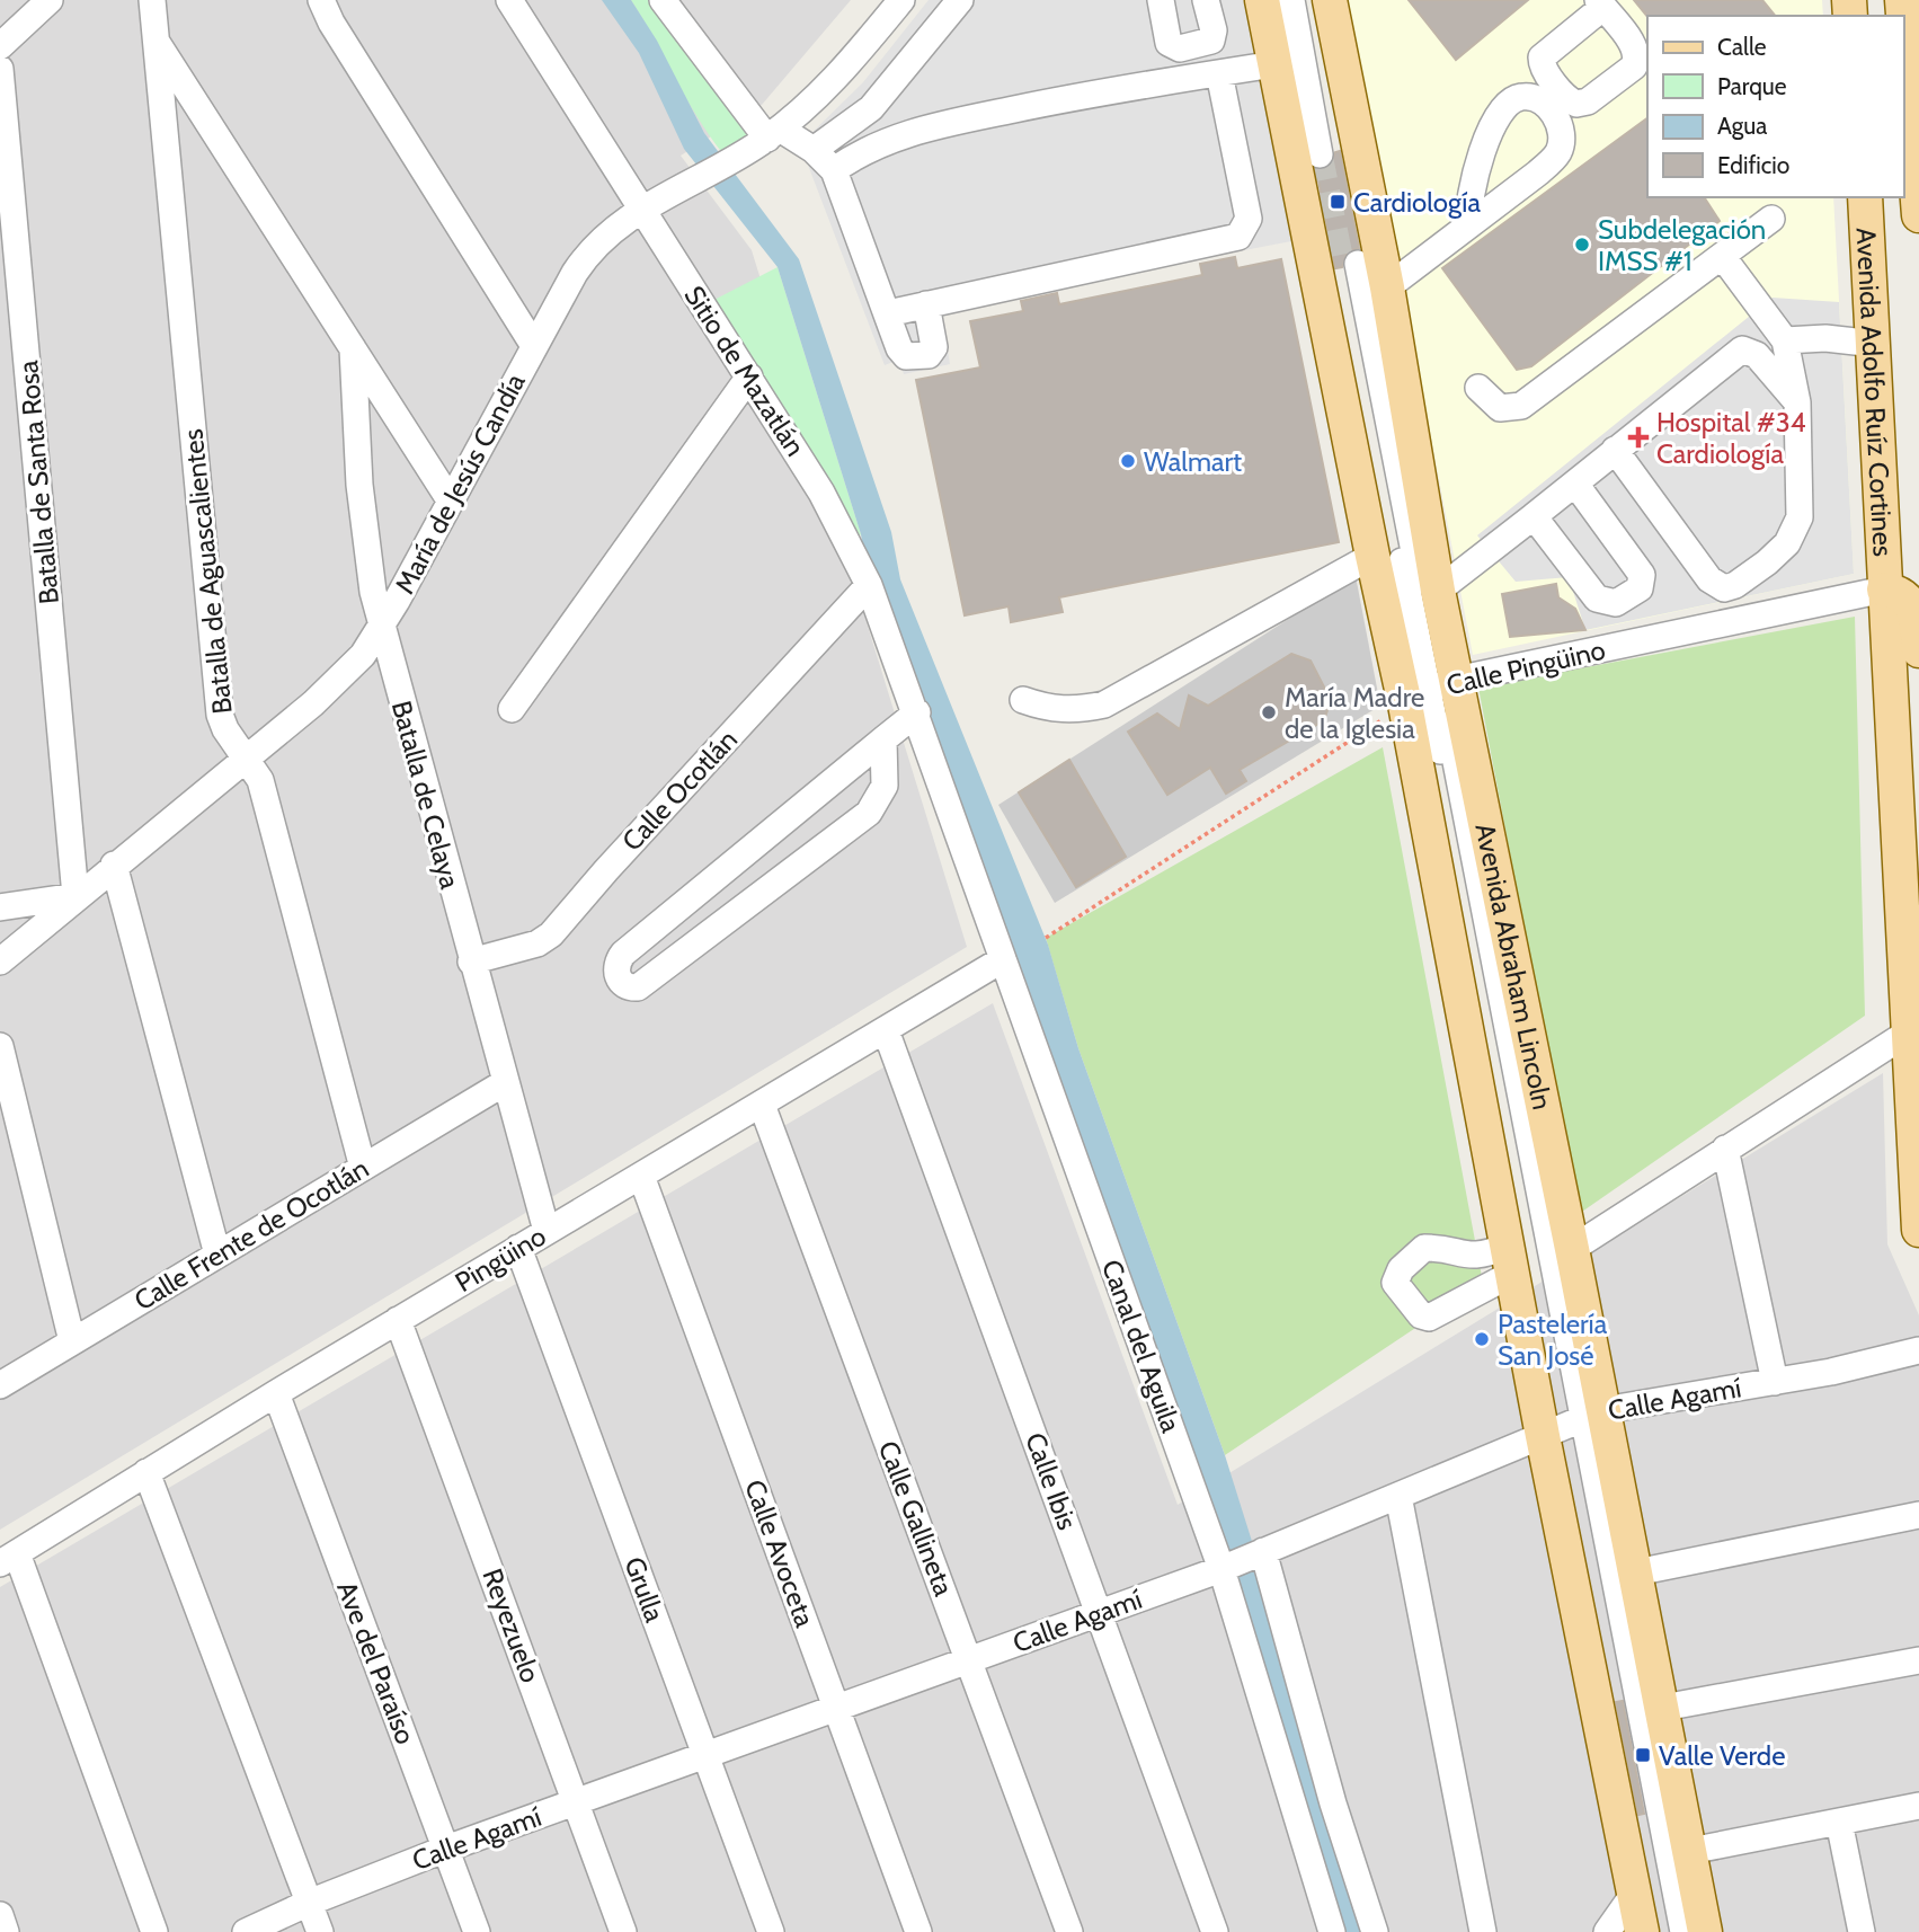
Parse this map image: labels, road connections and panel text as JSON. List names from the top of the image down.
{
  "streets": {
    "main road": ["Avenida Adolfo Ruíz Cortines", "Avenida Abraham Lincoln"],
    "street": [
      "Sitio de Mazatlán",
      "Batalla de Santa Rosa",
      "María de Jesús Candía",
      "Batalla de Aguascalientes",
      "Calle Pingüino",
      "Calle Ocotlán",
      "Batalla de Celaya",
      "Calle Frente de Ocotlán",
      "Pingüino",
      "Canal del Aguila",
      "Calle Agamí",
      "Calle Ibis",
      "Calle Gallineta",
      "Calle Avoceta",
      "Grulla",
      "Reyezuelo",
      "Ave del Paraíso"
    ]
  },
  "crossings": [
    ["Sitio de Mazatlán", "María de Jesús Candía"],
    ["Sitio de Mazatlán", "Calle Ocotlán"],
    ["Sitio de Mazatlán", "Canal del Aguila"],
    ["Avenida Adolfo Ruíz Cortines", "Calle Pingüino"],
    ["Batalla de Santa Rosa", "María de Jesús Candía"],
    ["María de Jesús Candía", "Batalla de Aguascalientes"],
    ["María de Jesús Candía", "Batalla de Celaya"],
    ["Batalla de Aguascalientes", "Calle Frente de Ocotlán"],
    ["Calle Pingüino", "Avenida Abraham Lincoln"],
    ["Calle Ocotlán", "Batalla de Celaya"],
    ["Batalla de Celaya", "Calle Frente de Ocotlán"],
    ["Batalla de Celaya", "Pingüino"],
    ["Avenida Abraham Lincoln", "Calle Agamí"],
    ["Pingüino", "Canal del Aguila"],
    ["Pingüino", "Calle Ibis"],
    ["Pingüino", "Calle Gallineta"],
    ["Pingüino", "Calle Avoceta"],
    ["Pingüino", "Grulla"],
    ["Pingüino", "Reyezuelo"],
    ["Pingüino", "Ave del Paraíso"],
    ["Canal del Aguila", "Calle Agamí"],
    ["Calle Agamí", "Calle Ibis"],
    ["Calle Agamí", "Calle Gallineta"],
    ["Calle Agamí", "Calle Avoceta"],
    ["Calle Agamí", "Grulla"],
    ["Calle Agamí", "Reyezuelo"],
    ["Calle Agamí", "Ave del Paraíso"]
  ],
  "places": {
    "transit": ["Cardiología", "Valle Verde"],
    "other": [
      "Subdelegación IMSS #1",
      "Walmart",
      "María Madre de la Iglesia",
      "Pastelería San José"
    ],
    "health": ["Hospital #34 Cardiología"]
  },
  "legend": [
    "Calle",
    "Parque",
    "Agua",
    "Edificio"
  ]
}
